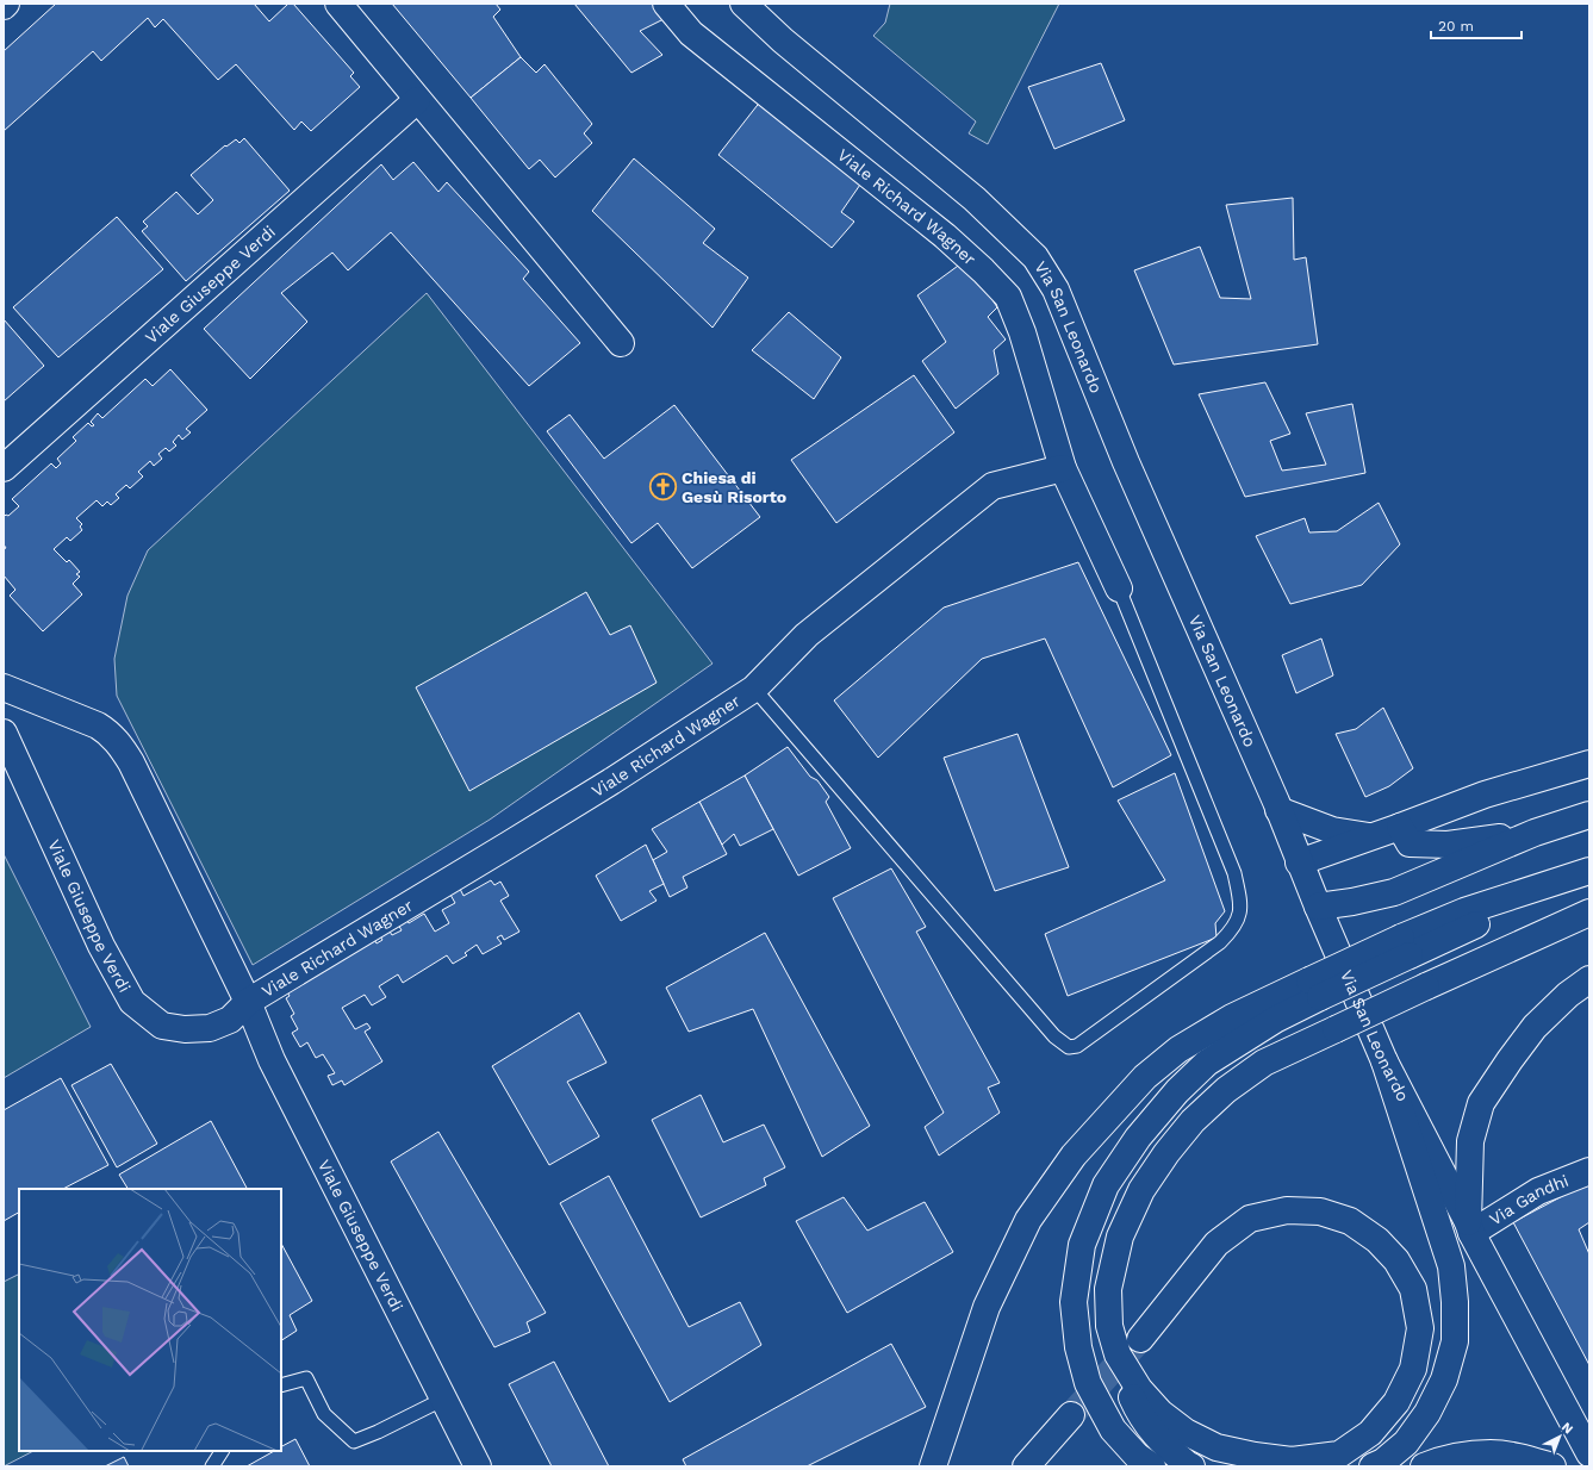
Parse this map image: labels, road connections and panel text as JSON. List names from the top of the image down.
{
  "streets": {
    "main road": [
      "Viale Richard Wagner",
      "Viale Giuseppe Verdi",
      "Via San Leonardo",
      "Via Gandhi"
    ]
  },
  "crossings": [
    ["Viale Richard Wagner", "Viale Giuseppe Verdi"],
    ["Via San Leonardo", "Via Gandhi"]
  ],
  "places": {
    "church": ["Chiesa di Gesù Risorto"]
  },
  "scale_bar": "20 m",
  "north": "top right"
}
